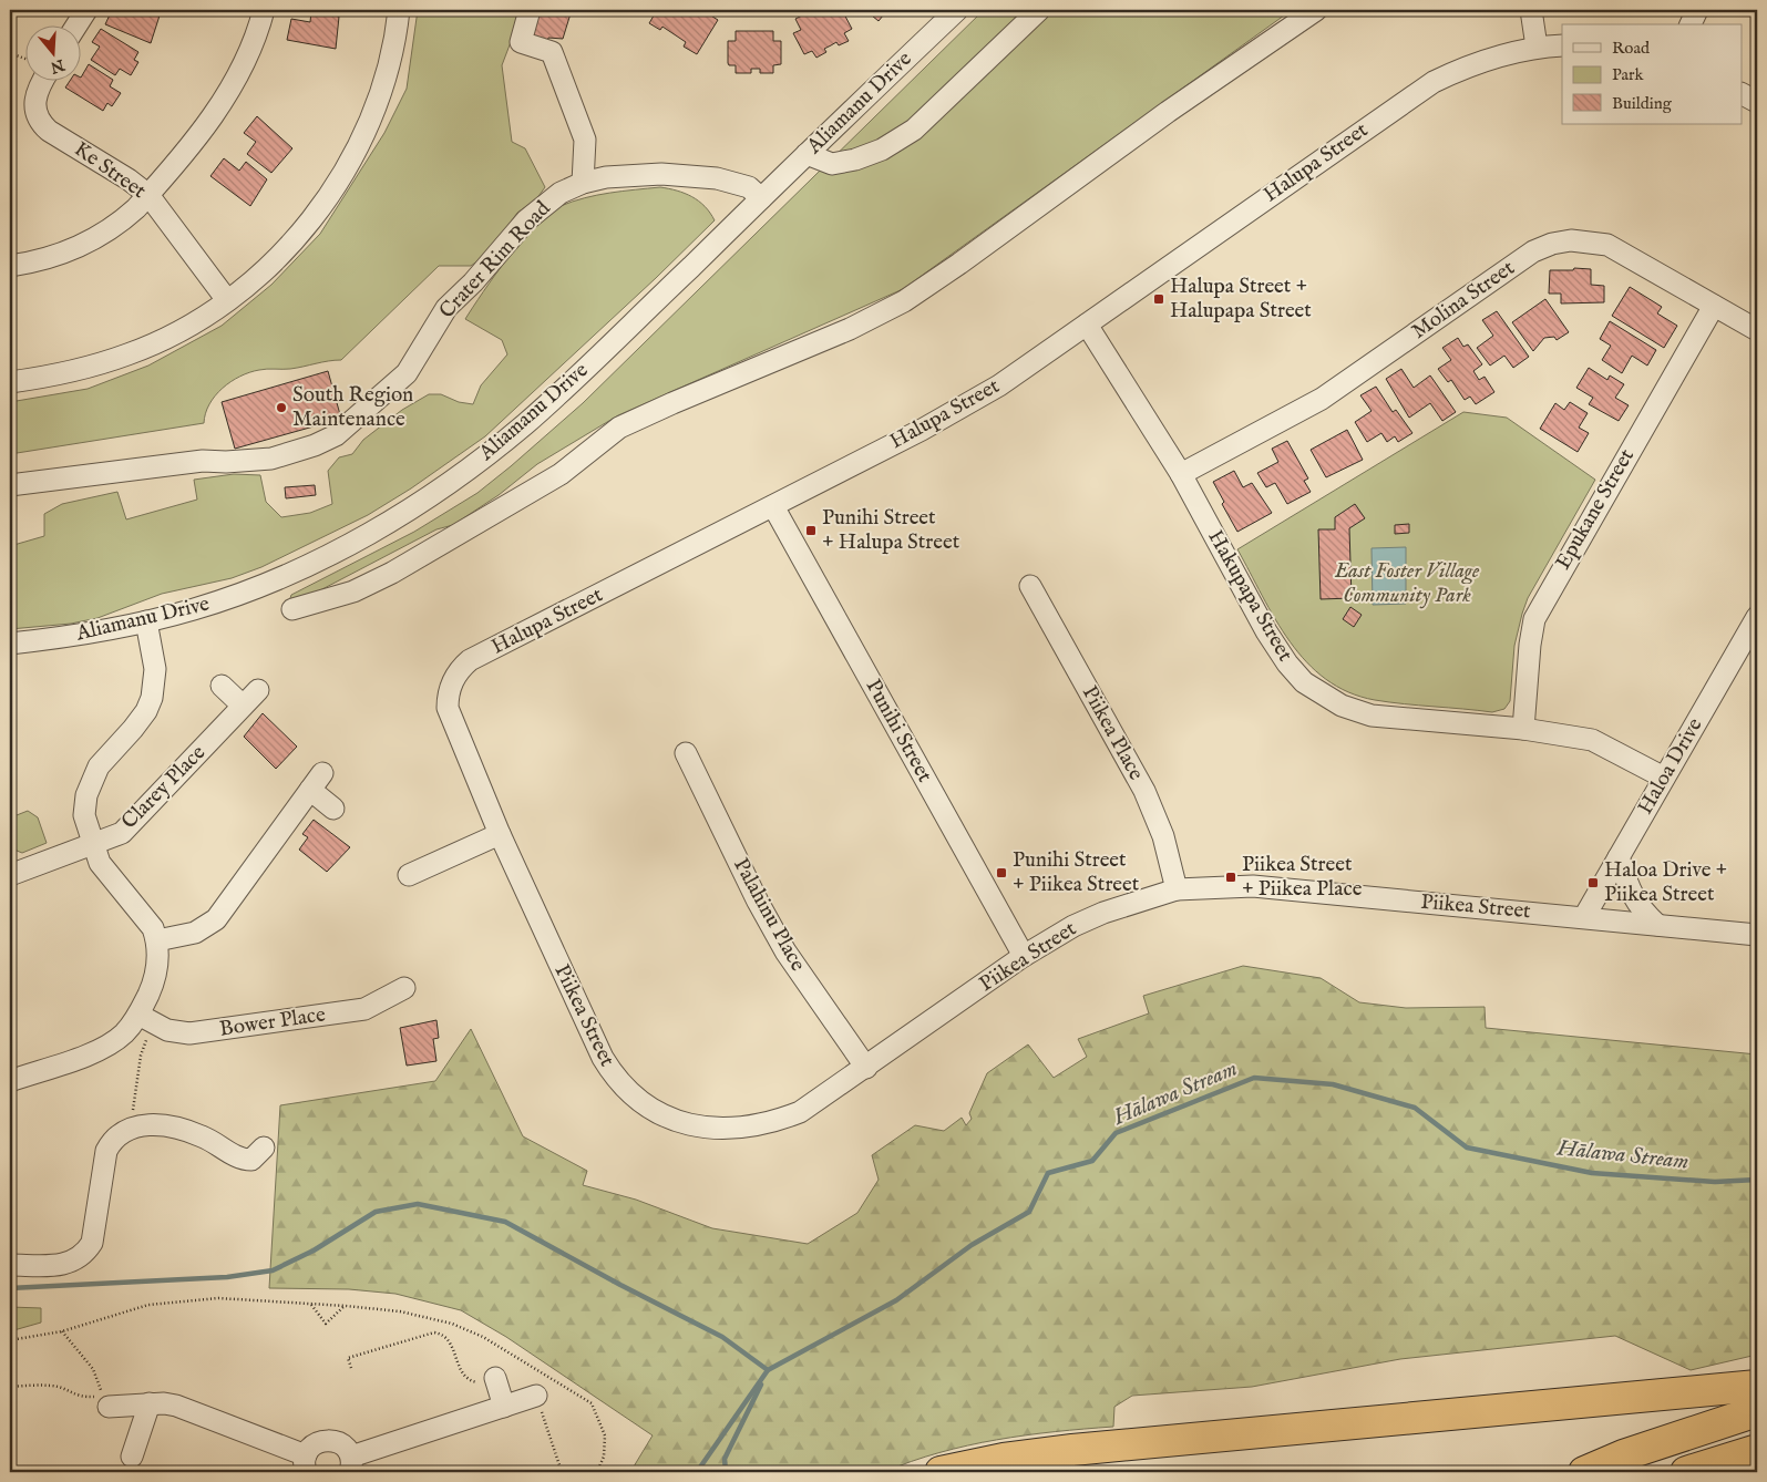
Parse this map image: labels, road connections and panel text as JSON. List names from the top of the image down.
{
  "streets": {
    "street": [
      "Aliamanu Drive",
      "Halupa Street",
      "Ke Street",
      "Crater Rim Road",
      "Molina Street",
      "Epukane Street",
      "Hakupapa Street",
      "Punihi Street",
      "Piikea Place",
      "Haloa Drive",
      "Clarey Place",
      "Piikea Street",
      "Palahinu Place",
      "Bower Place"
    ]
  },
  "crossings": [
    ["Aliamanu Drive", "Crater Rim Road"],
    ["Halupa Street", "Hakupapa Street"],
    ["Halupa Street", "Punihi Street"],
    ["Halupa Street", "Piikea Street"],
    ["Molina Street", "Epukane Street"],
    ["Molina Street", "Hakupapa Street"],
    ["Epukane Street", "Hakupapa Street"],
    ["Hakupapa Street", "Haloa Drive"],
    ["Punihi Street", "Piikea Street"],
    ["Piikea Place", "Piikea Street"],
    ["Haloa Drive", "Piikea Street"],
    ["Piikea Street", "Palahinu Place"]
  ],
  "water": ["Hālawa Stream"],
  "parks": ["East Foster Village Community Park"],
  "places": {
    "transit": [
      "Halupa Street + Halupapa Street",
      "Punihi Street + Halupa Street",
      "Punihi Street + Piikea Street",
      "Piikea Street + Piikea Place",
      "Haloa Drive + Piikea Street"
    ],
    "other": ["South Region Maintenance"]
  },
  "legend": ["Road", "Park", "Building"],
  "north": "bottom"
}
